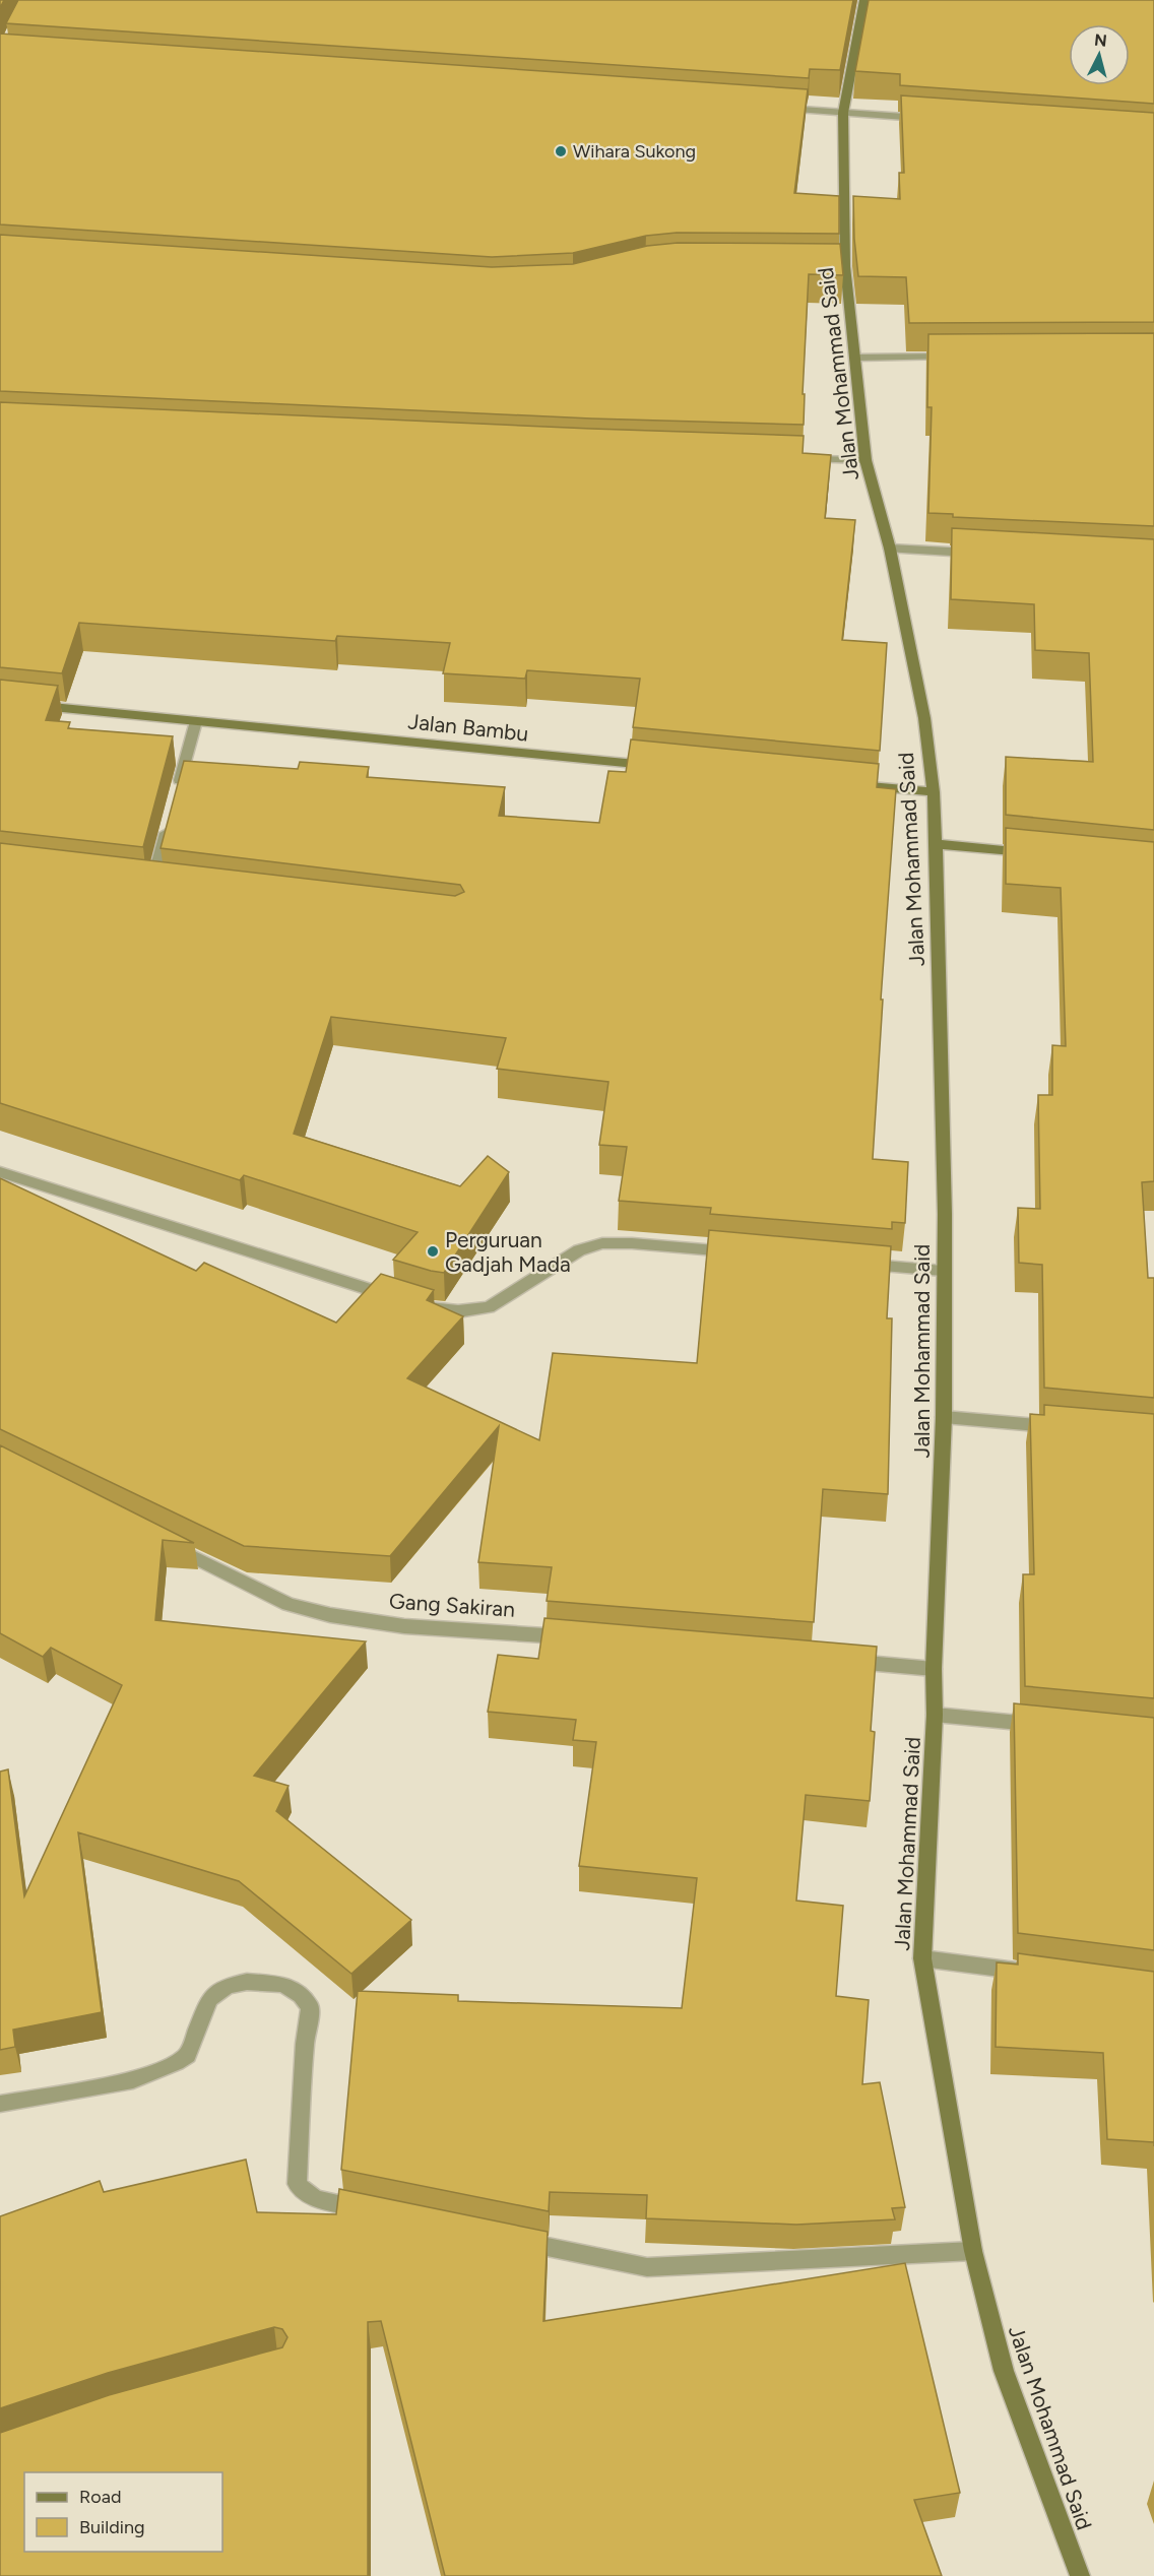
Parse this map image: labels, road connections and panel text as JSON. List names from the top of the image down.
{
  "streets": {
    "street": ["Jalan Mohammad Said", "Jalan Bambu", "Gang Sakiran"]
  },
  "places": ["Wihara Sukong", "Perguruan Gadjah Mada"],
  "legend": ["Road", "Building"],
  "north": "top"
}
